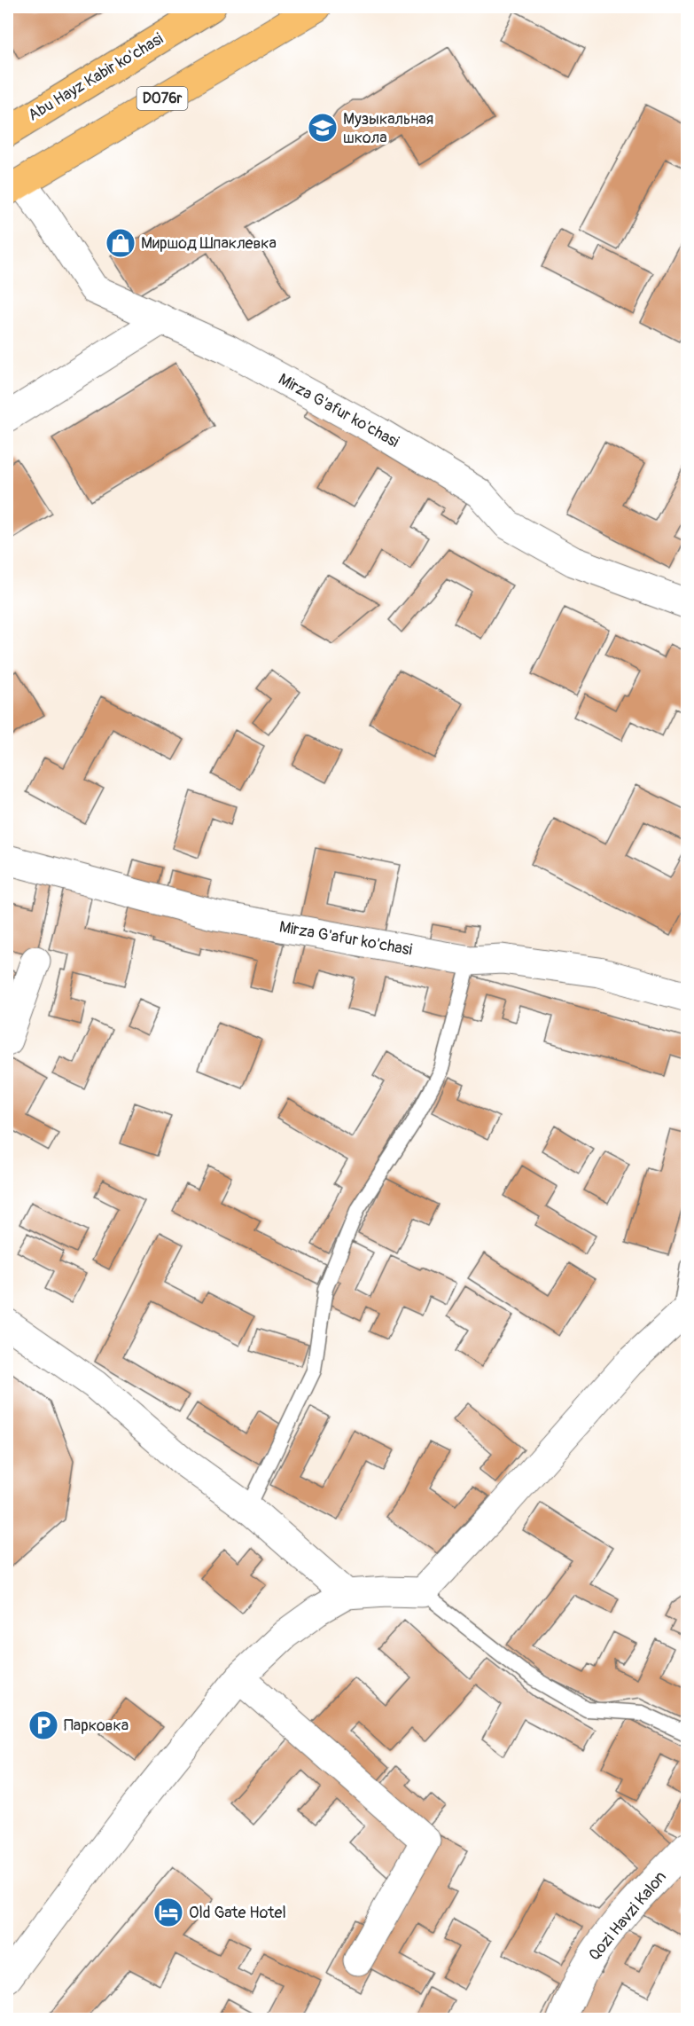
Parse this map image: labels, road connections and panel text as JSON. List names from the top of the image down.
{
  "streets": {
    "main road": ["Abu Hayz Kabir ko'chasi", "D076r"],
    "street": ["Mirza G'afur ko'chasi", "Qozi Havzi Kalon"]
  },
  "crossings": [
    ["D076r", "Mirza G'afur ko'chasi"]
  ],
  "places": {
    "school or university": ["Музыкальная школа"],
    "shop": ["Миршод Шпаклевка"],
    "parking": ["Парковка"],
    "hotel": ["Old Gate Hotel"]
  }
}
